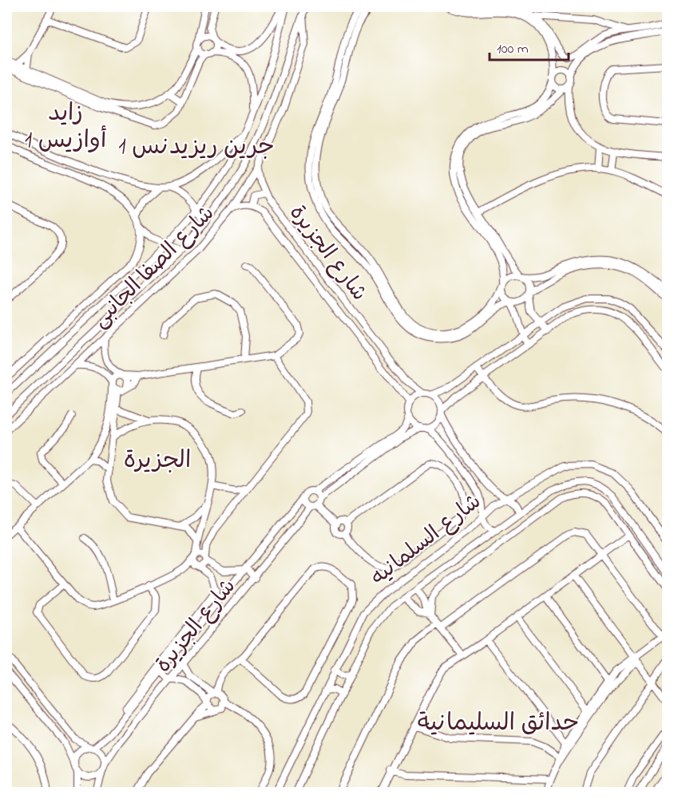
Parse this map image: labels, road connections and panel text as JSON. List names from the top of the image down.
{
  "streets": {
    "street": ["شارع الجزيرة", "شارع الصفا الجانبى", "شارع السلمانيه"]
  },
  "crossings": [
    ["شارع الجزيرة", "شارع الصفا الجانبى"]
  ],
  "districts": [
    "زايد أوازيس 1",
    "جرين ريزيدنس 1",
    "الجزيرة",
    "حدائق السليمانية"
  ],
  "scale_bar": "100 m"
}
